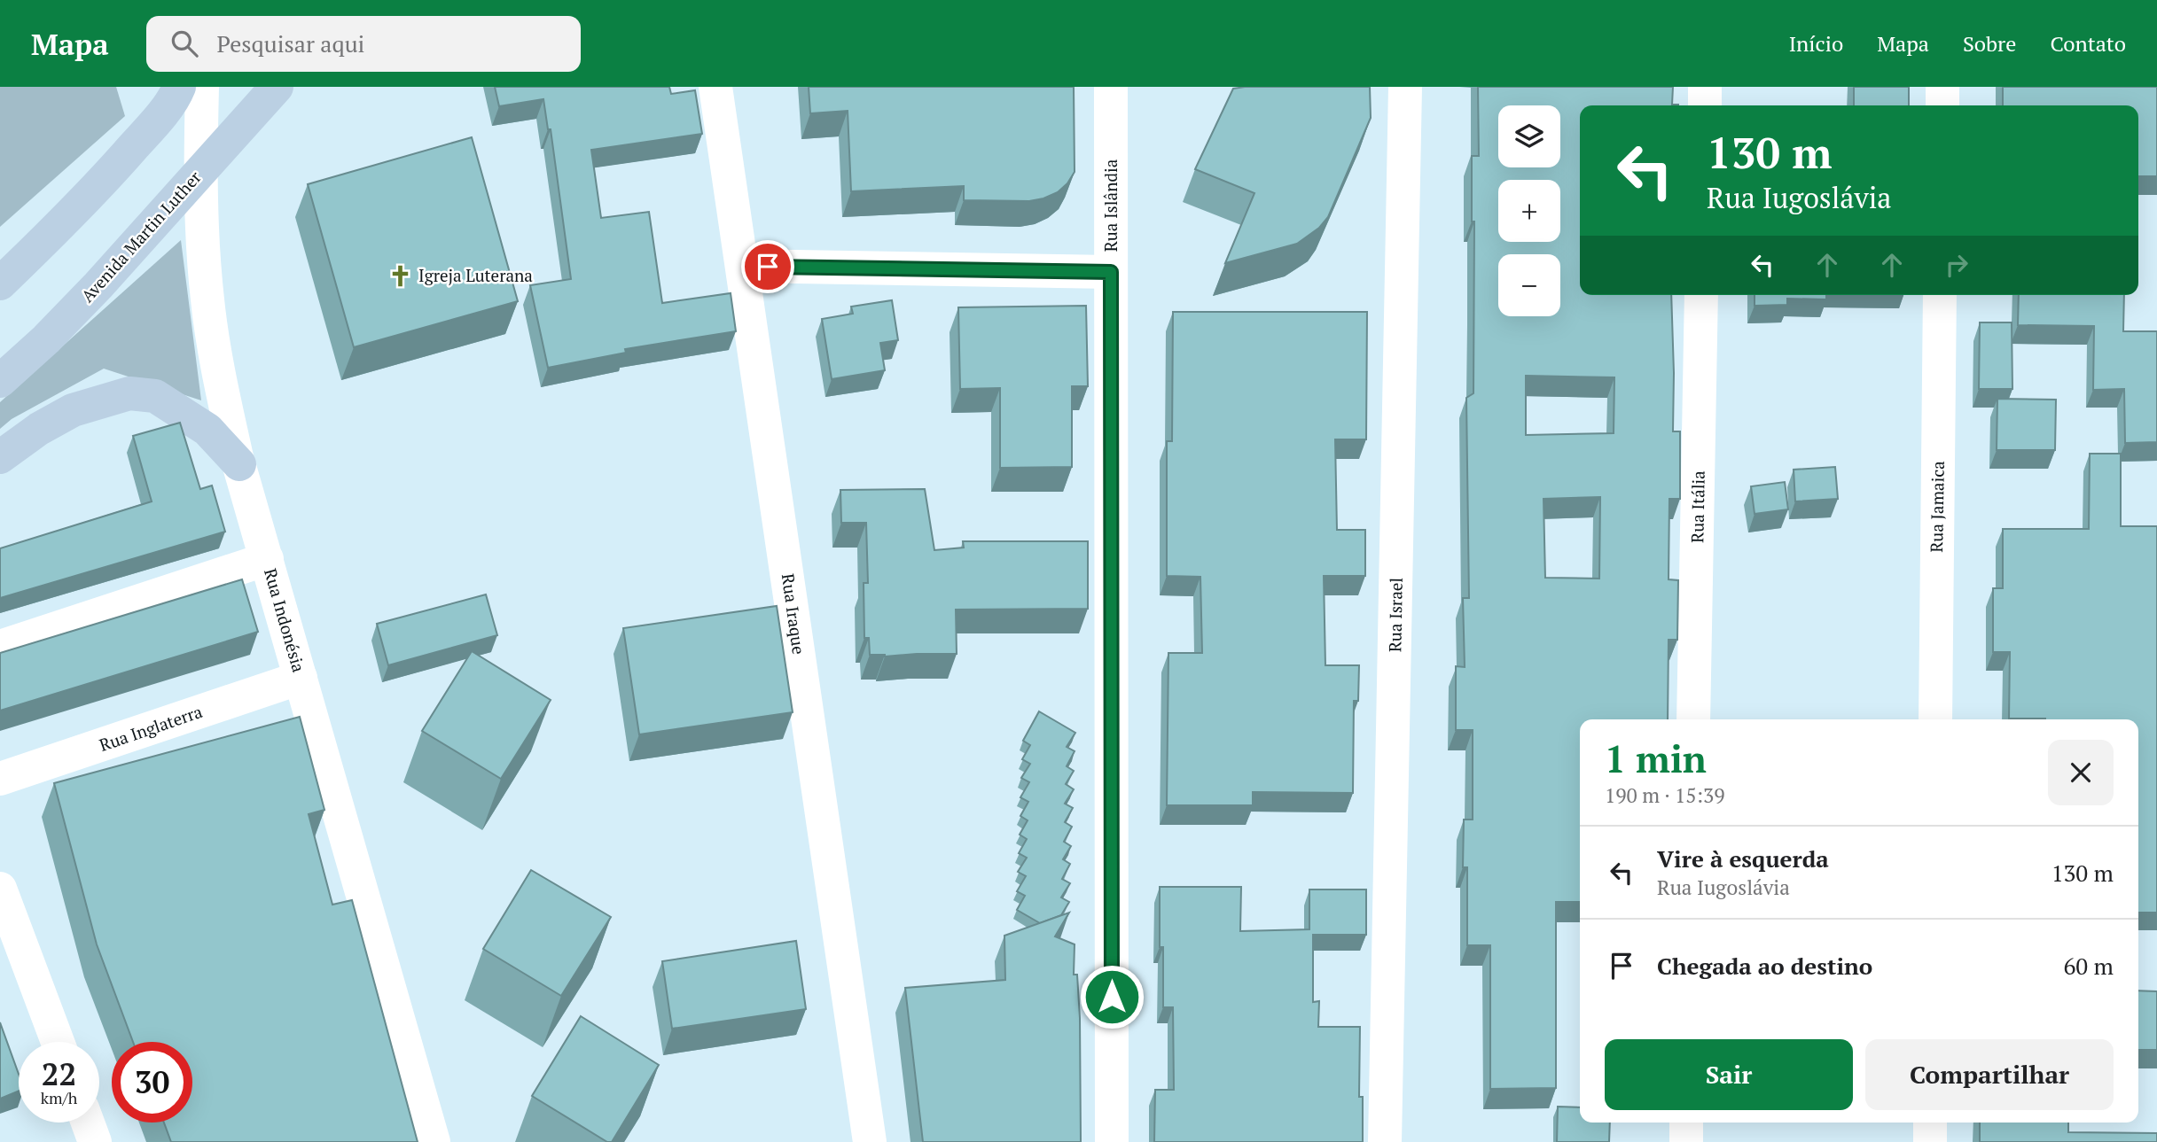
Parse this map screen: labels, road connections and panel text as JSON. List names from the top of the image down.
{
  "streets": {
    "main road": ["Avenida Martin Luther"],
    "street": [
      "Rua Islândia",
      "Rua Itália",
      "Rua Jamaica",
      "Rua Iraque",
      "Rua Israel",
      "Rua Indonésia",
      "Rua Inglaterra"
    ]
  },
  "crossings": [
    ["Rua Indonésia", "Rua Inglaterra"]
  ],
  "places": {
    "church": ["Igreja Luterana"]
  },
  "page": {
    "header": "Mapa",
    "search": "Pesquisar aqui",
    "nav": [
      "Início",
      "Mapa",
      "Sobre",
      "Contato"
    ],
    "map_buttons": ["+", "−"],
    "turn": ["130 m", "Rua Iugoslávia"],
    "heading": ["1 min", "190 m · 15:39"],
    "list": [
      {
        "name": "Vire à esquerda",
        "note": "Rua Iugoslávia",
        "value": "130 m"
      },
      {
        "name": "Chegada ao destino",
        "value": "60 m"
      }
    ],
    "buttons": ["Sair", "Compartilhar"],
    "speed": "22 km/h",
    "limit": "30"
  }
}
